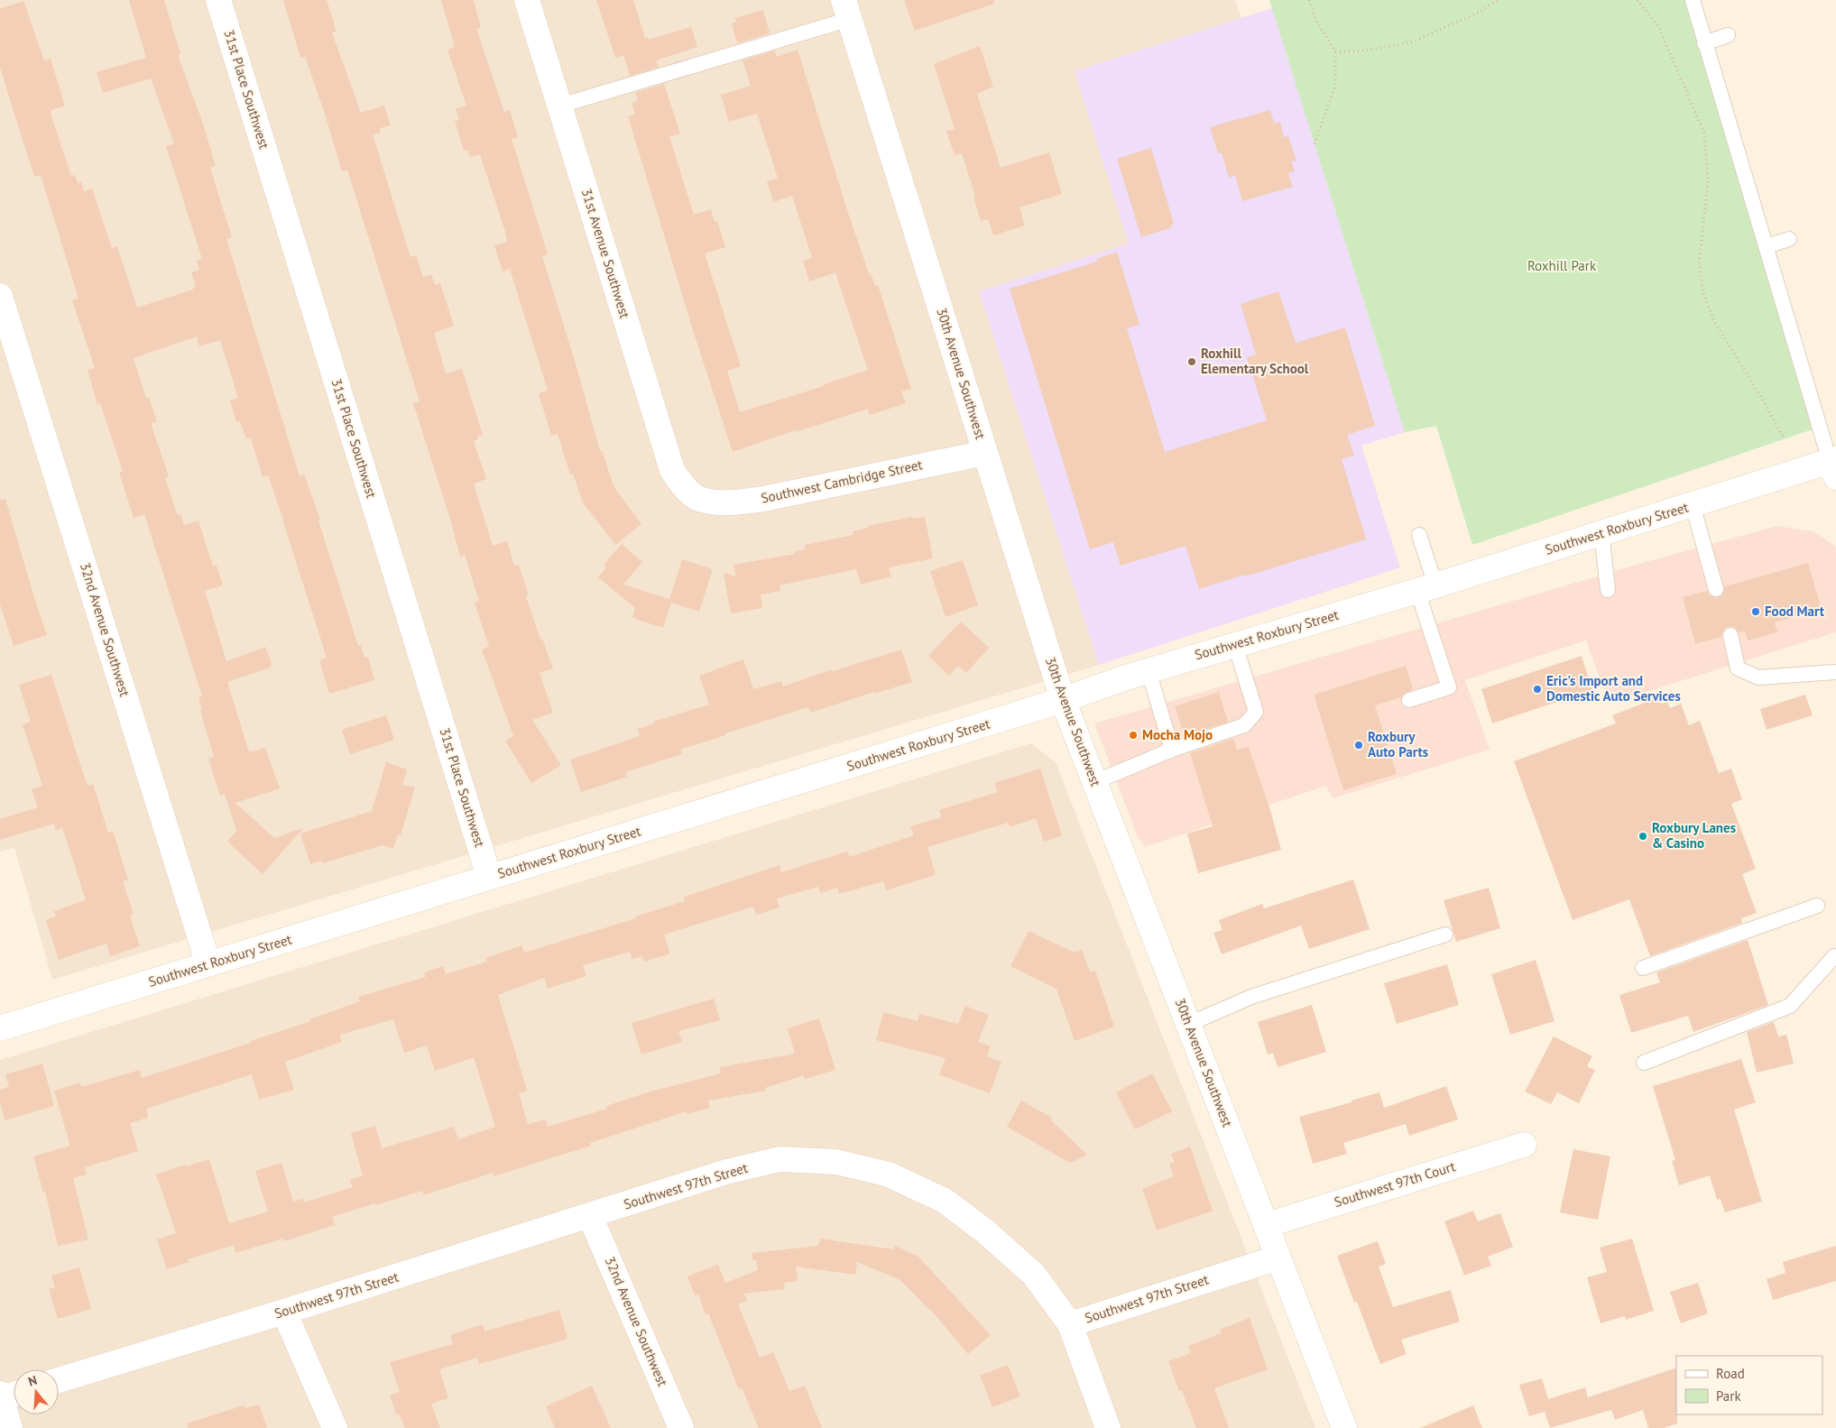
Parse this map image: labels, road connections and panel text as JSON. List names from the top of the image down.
{
  "streets": {
    "street": [
      "31st Place Southwest",
      "31st Avenue Southwest",
      "30th Avenue Southwest",
      "Southwest Cambridge Street",
      "Southwest Roxbury Street",
      "32nd Avenue Southwest",
      "Southwest 97th Court",
      "Southwest 97th Street"
    ]
  },
  "crossings": [
    ["31st Place Southwest", "Southwest Roxbury Street"],
    ["31st Avenue Southwest", "Southwest Cambridge Street"],
    ["30th Avenue Southwest", "Southwest Cambridge Street"],
    ["30th Avenue Southwest", "Southwest Roxbury Street"],
    ["30th Avenue Southwest", "Southwest 97th Court"],
    ["30th Avenue Southwest", "Southwest 97th Street"],
    ["Southwest Roxbury Street", "32nd Avenue Southwest"],
    ["32nd Avenue Southwest", "Southwest 97th Street"]
  ],
  "parks": ["Roxhill Park"],
  "places": [
    "Roxhill Elementary School",
    "Food Mart",
    "Eric's Import and Domestic Auto Services",
    "Mocha Mojo",
    "Roxbury Auto Parts",
    "Roxbury Lanes & Casino"
  ],
  "legend": ["Road", "Park"],
  "north": "top"
}
